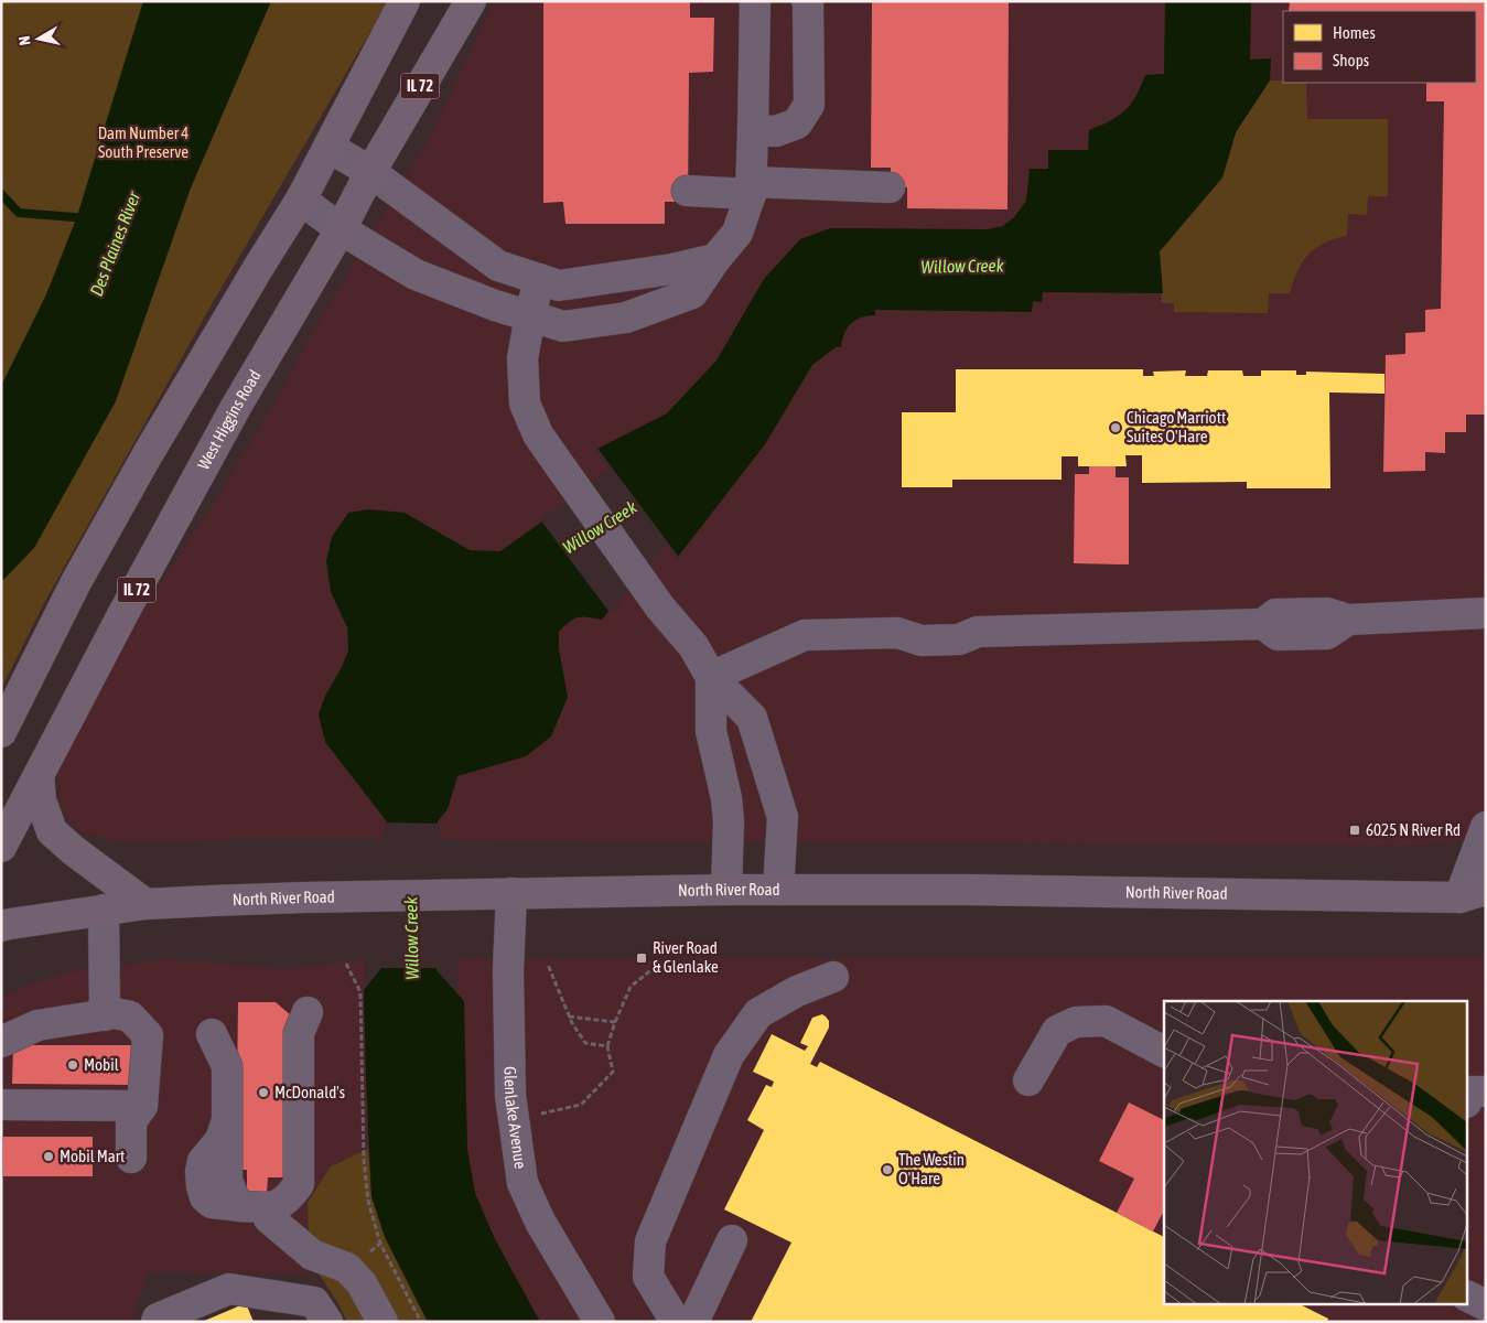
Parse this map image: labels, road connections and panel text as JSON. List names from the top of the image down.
{
  "streets": {
    "main road": ["IL 72", "West Higgins Road", "North River Road"],
    "street": ["Glenlake Avenue"]
  },
  "crossings": [
    ["North River Road", "Glenlake Avenue"]
  ],
  "water": ["Des Plaines River", "Willow Creek"],
  "parks": ["Dam Number 4 South Preserve"],
  "places": {
    "other": [
      "Chicago Marriott Suites O'Hare",
      "Mobil",
      "McDonald's",
      "Mobil Mart",
      "The Westin O'Hare"
    ],
    "transit": ["6025 N River Rd", "River Road & Glenlake"]
  },
  "legend": ["Homes", "Shops"],
  "north": "left"
}
